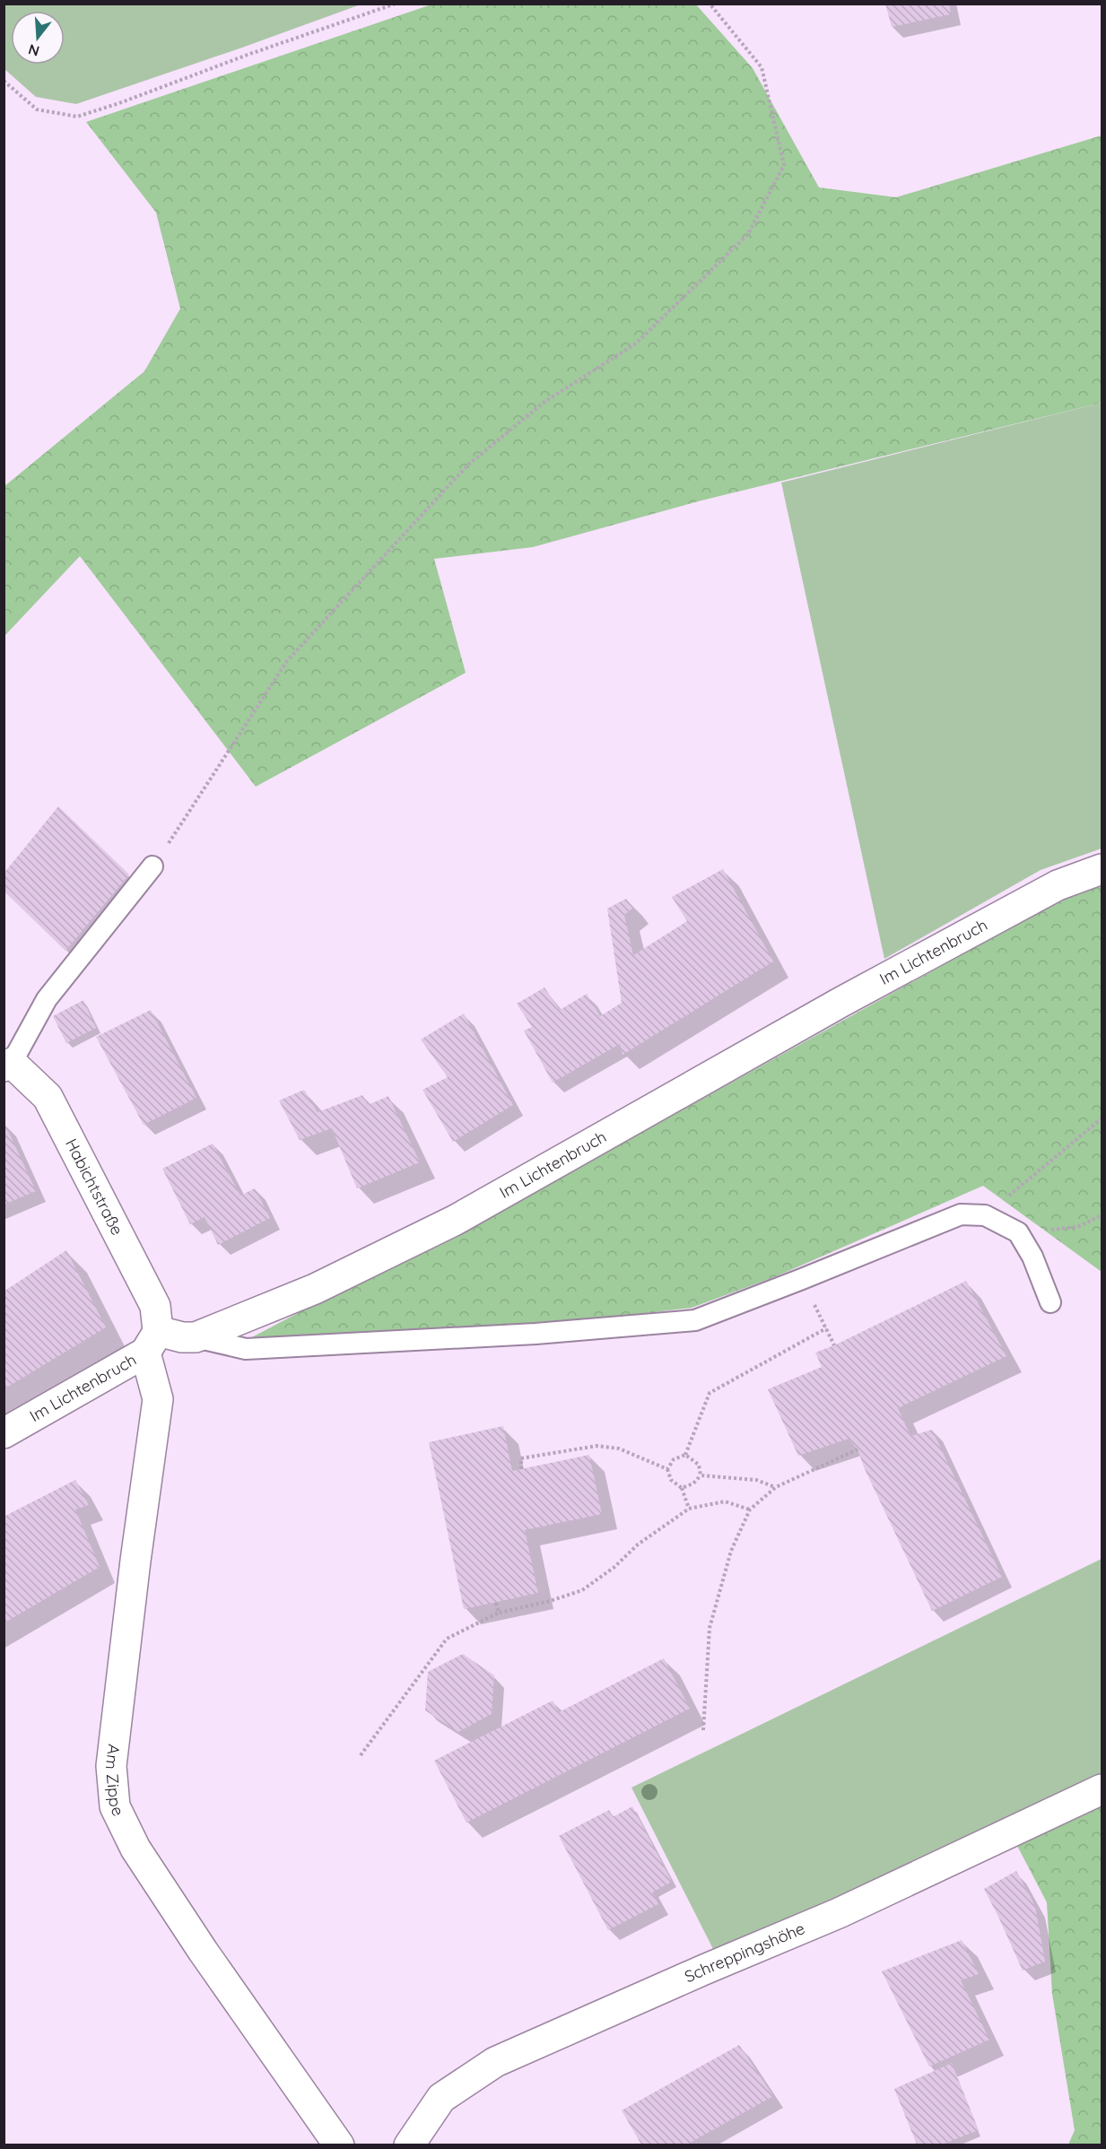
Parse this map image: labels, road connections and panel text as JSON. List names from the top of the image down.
{
  "streets": {
    "street": [
      "Im Lichtenbruch",
      "Habichtstraße",
      "Am Zippe",
      "Schreppingshöhe"
    ]
  },
  "crossings": [
    ["Im Lichtenbruch", "Habichtstraße"],
    ["Im Lichtenbruch", "Am Zippe"],
    ["Habichtstraße", "Am Zippe"]
  ],
  "north": "bottom"
}
